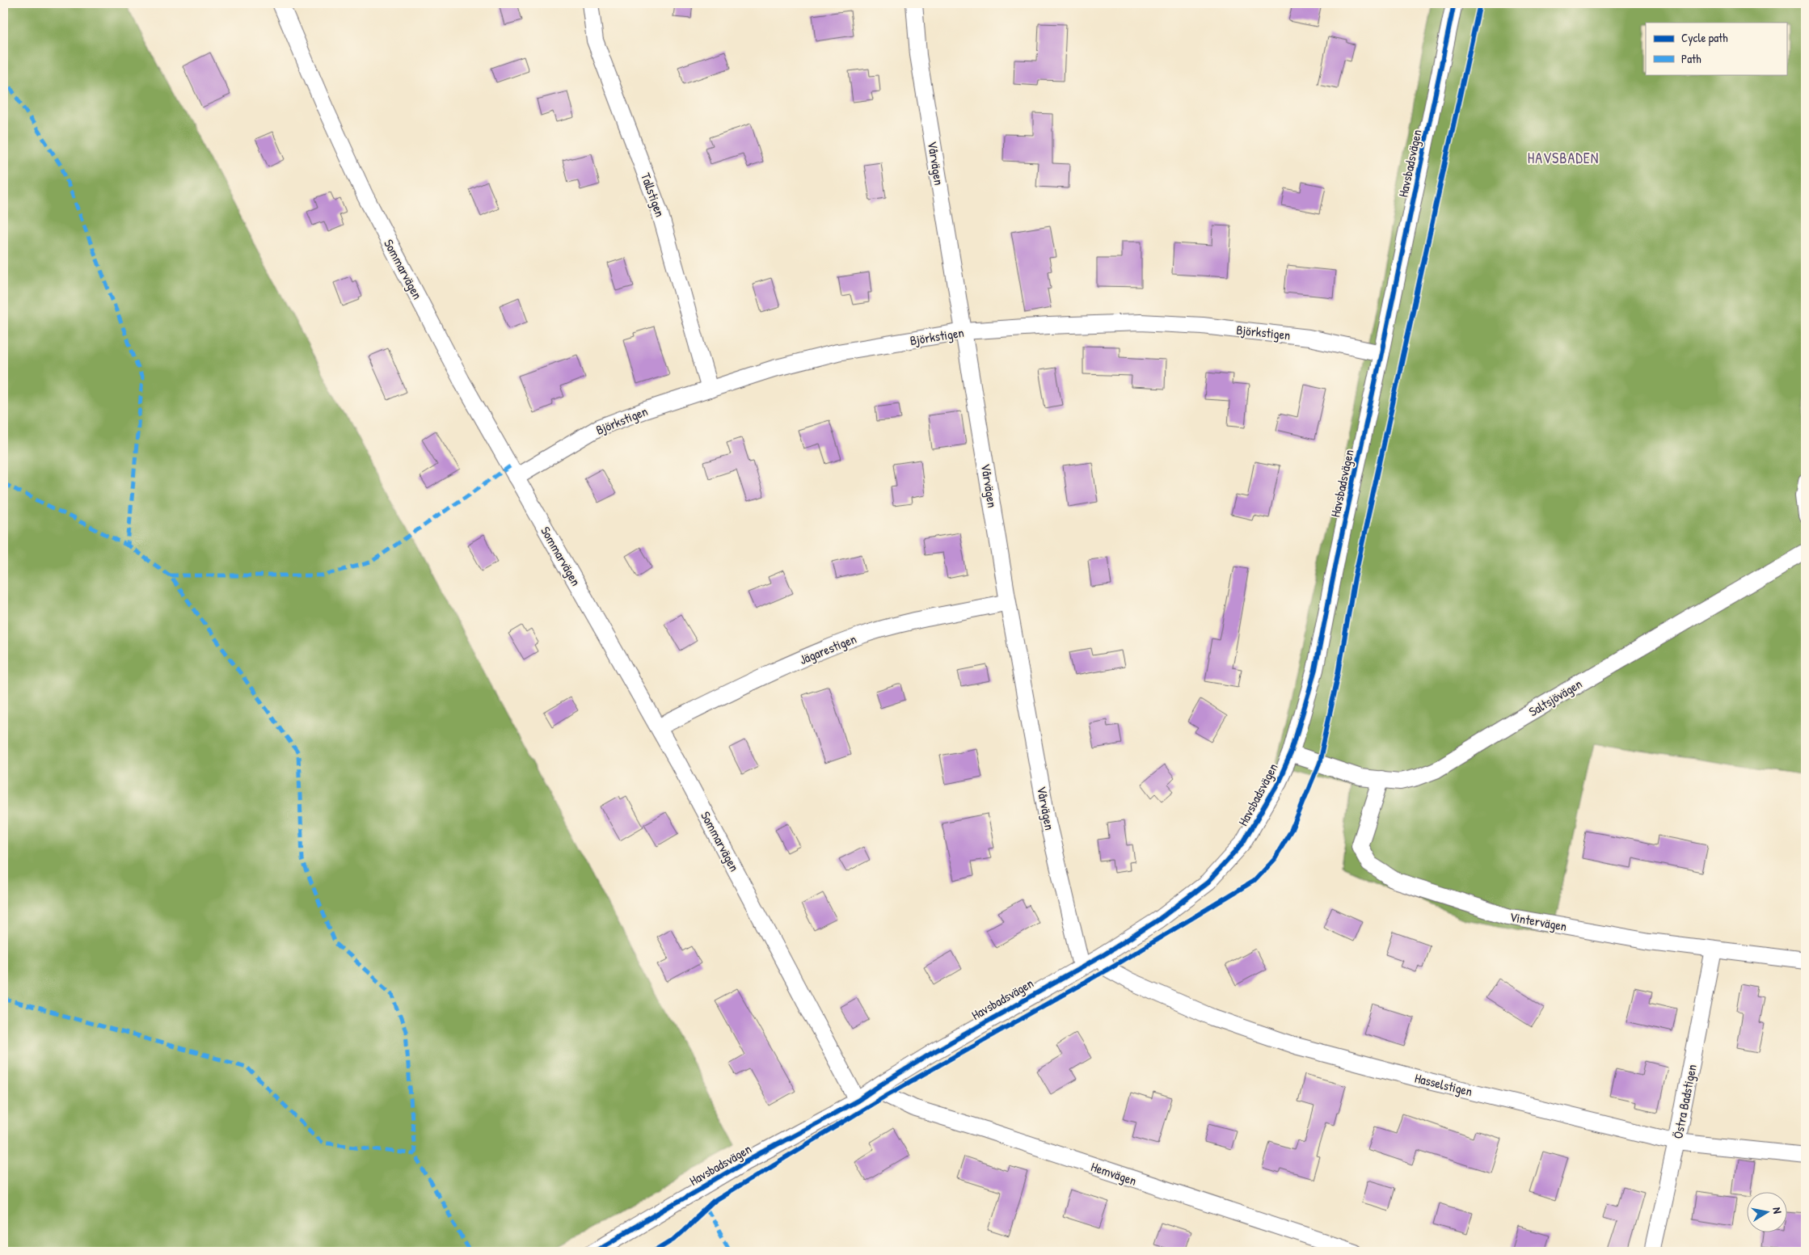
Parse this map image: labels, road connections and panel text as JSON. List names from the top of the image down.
{
  "streets": {
    "street": [
      "Vårvägen",
      "Havsbadsvägen",
      "Tallstigen",
      "Sommarvägen",
      "Björkstigen",
      "Jägarestigen",
      "Saltsjövägen",
      "Vintervägen",
      "Hasselstigen",
      "Östra Badstigen",
      "Hemvägen"
    ]
  },
  "crossings": [
    ["Vårvägen", "Havsbadsvägen"],
    ["Vårvägen", "Björkstigen"],
    ["Vårvägen", "Jägarestigen"],
    ["Havsbadsvägen", "Sommarvägen"],
    ["Havsbadsvägen", "Björkstigen"],
    ["Havsbadsvägen", "Saltsjövägen"],
    ["Havsbadsvägen", "Hasselstigen"],
    ["Havsbadsvägen", "Hemvägen"],
    ["Tallstigen", "Björkstigen"],
    ["Sommarvägen", "Björkstigen"],
    ["Sommarvägen", "Jägarestigen"],
    ["Saltsjövägen", "Vintervägen"],
    ["Vintervägen", "Östra Badstigen"],
    ["Hasselstigen", "Östra Badstigen"]
  ],
  "districts": ["HAVSBADEN"],
  "legend": ["Cycle path", "Path"],
  "north": "right"
}
